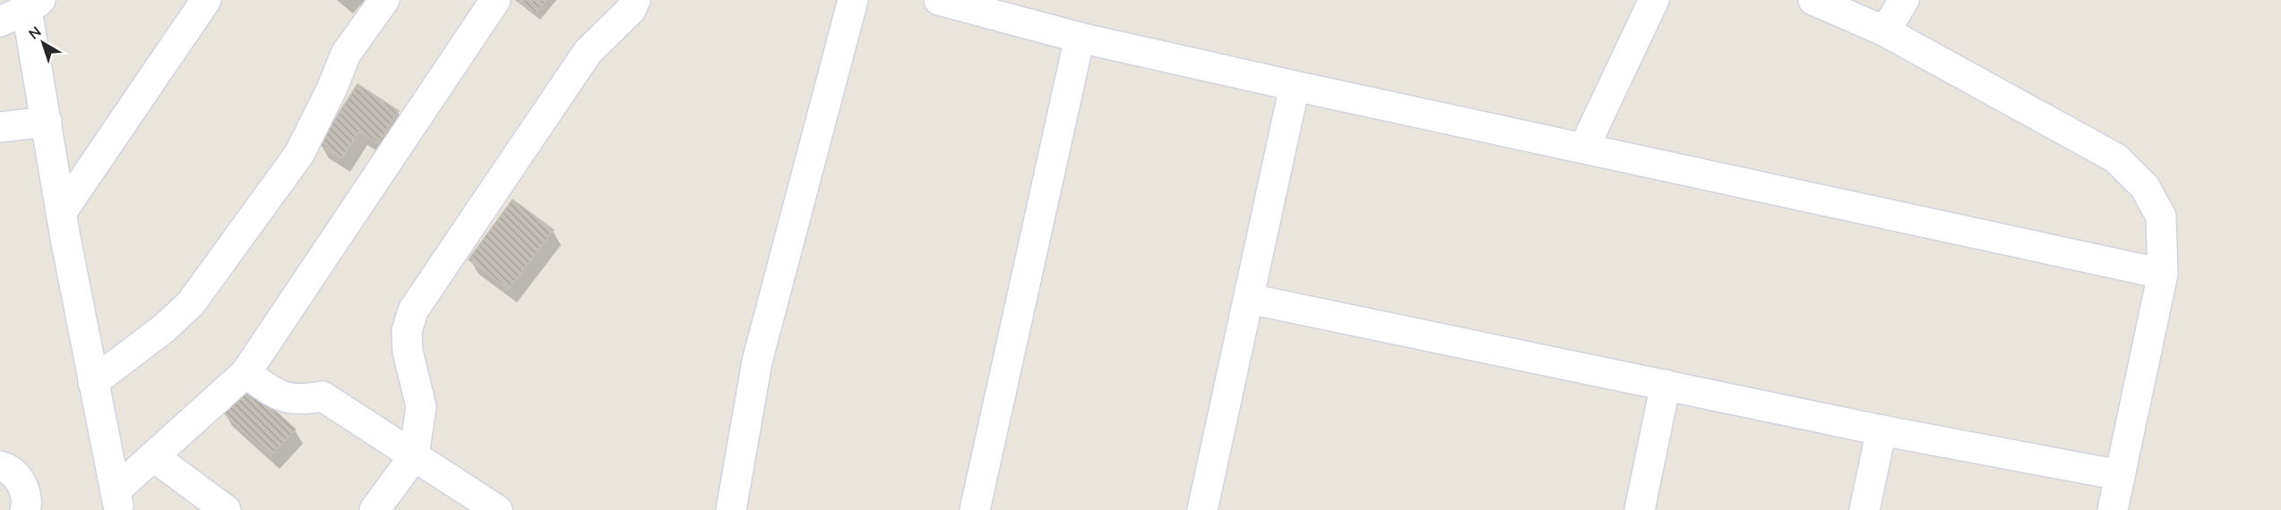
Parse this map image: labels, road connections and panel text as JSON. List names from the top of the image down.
{
  "north": "top left"
}
